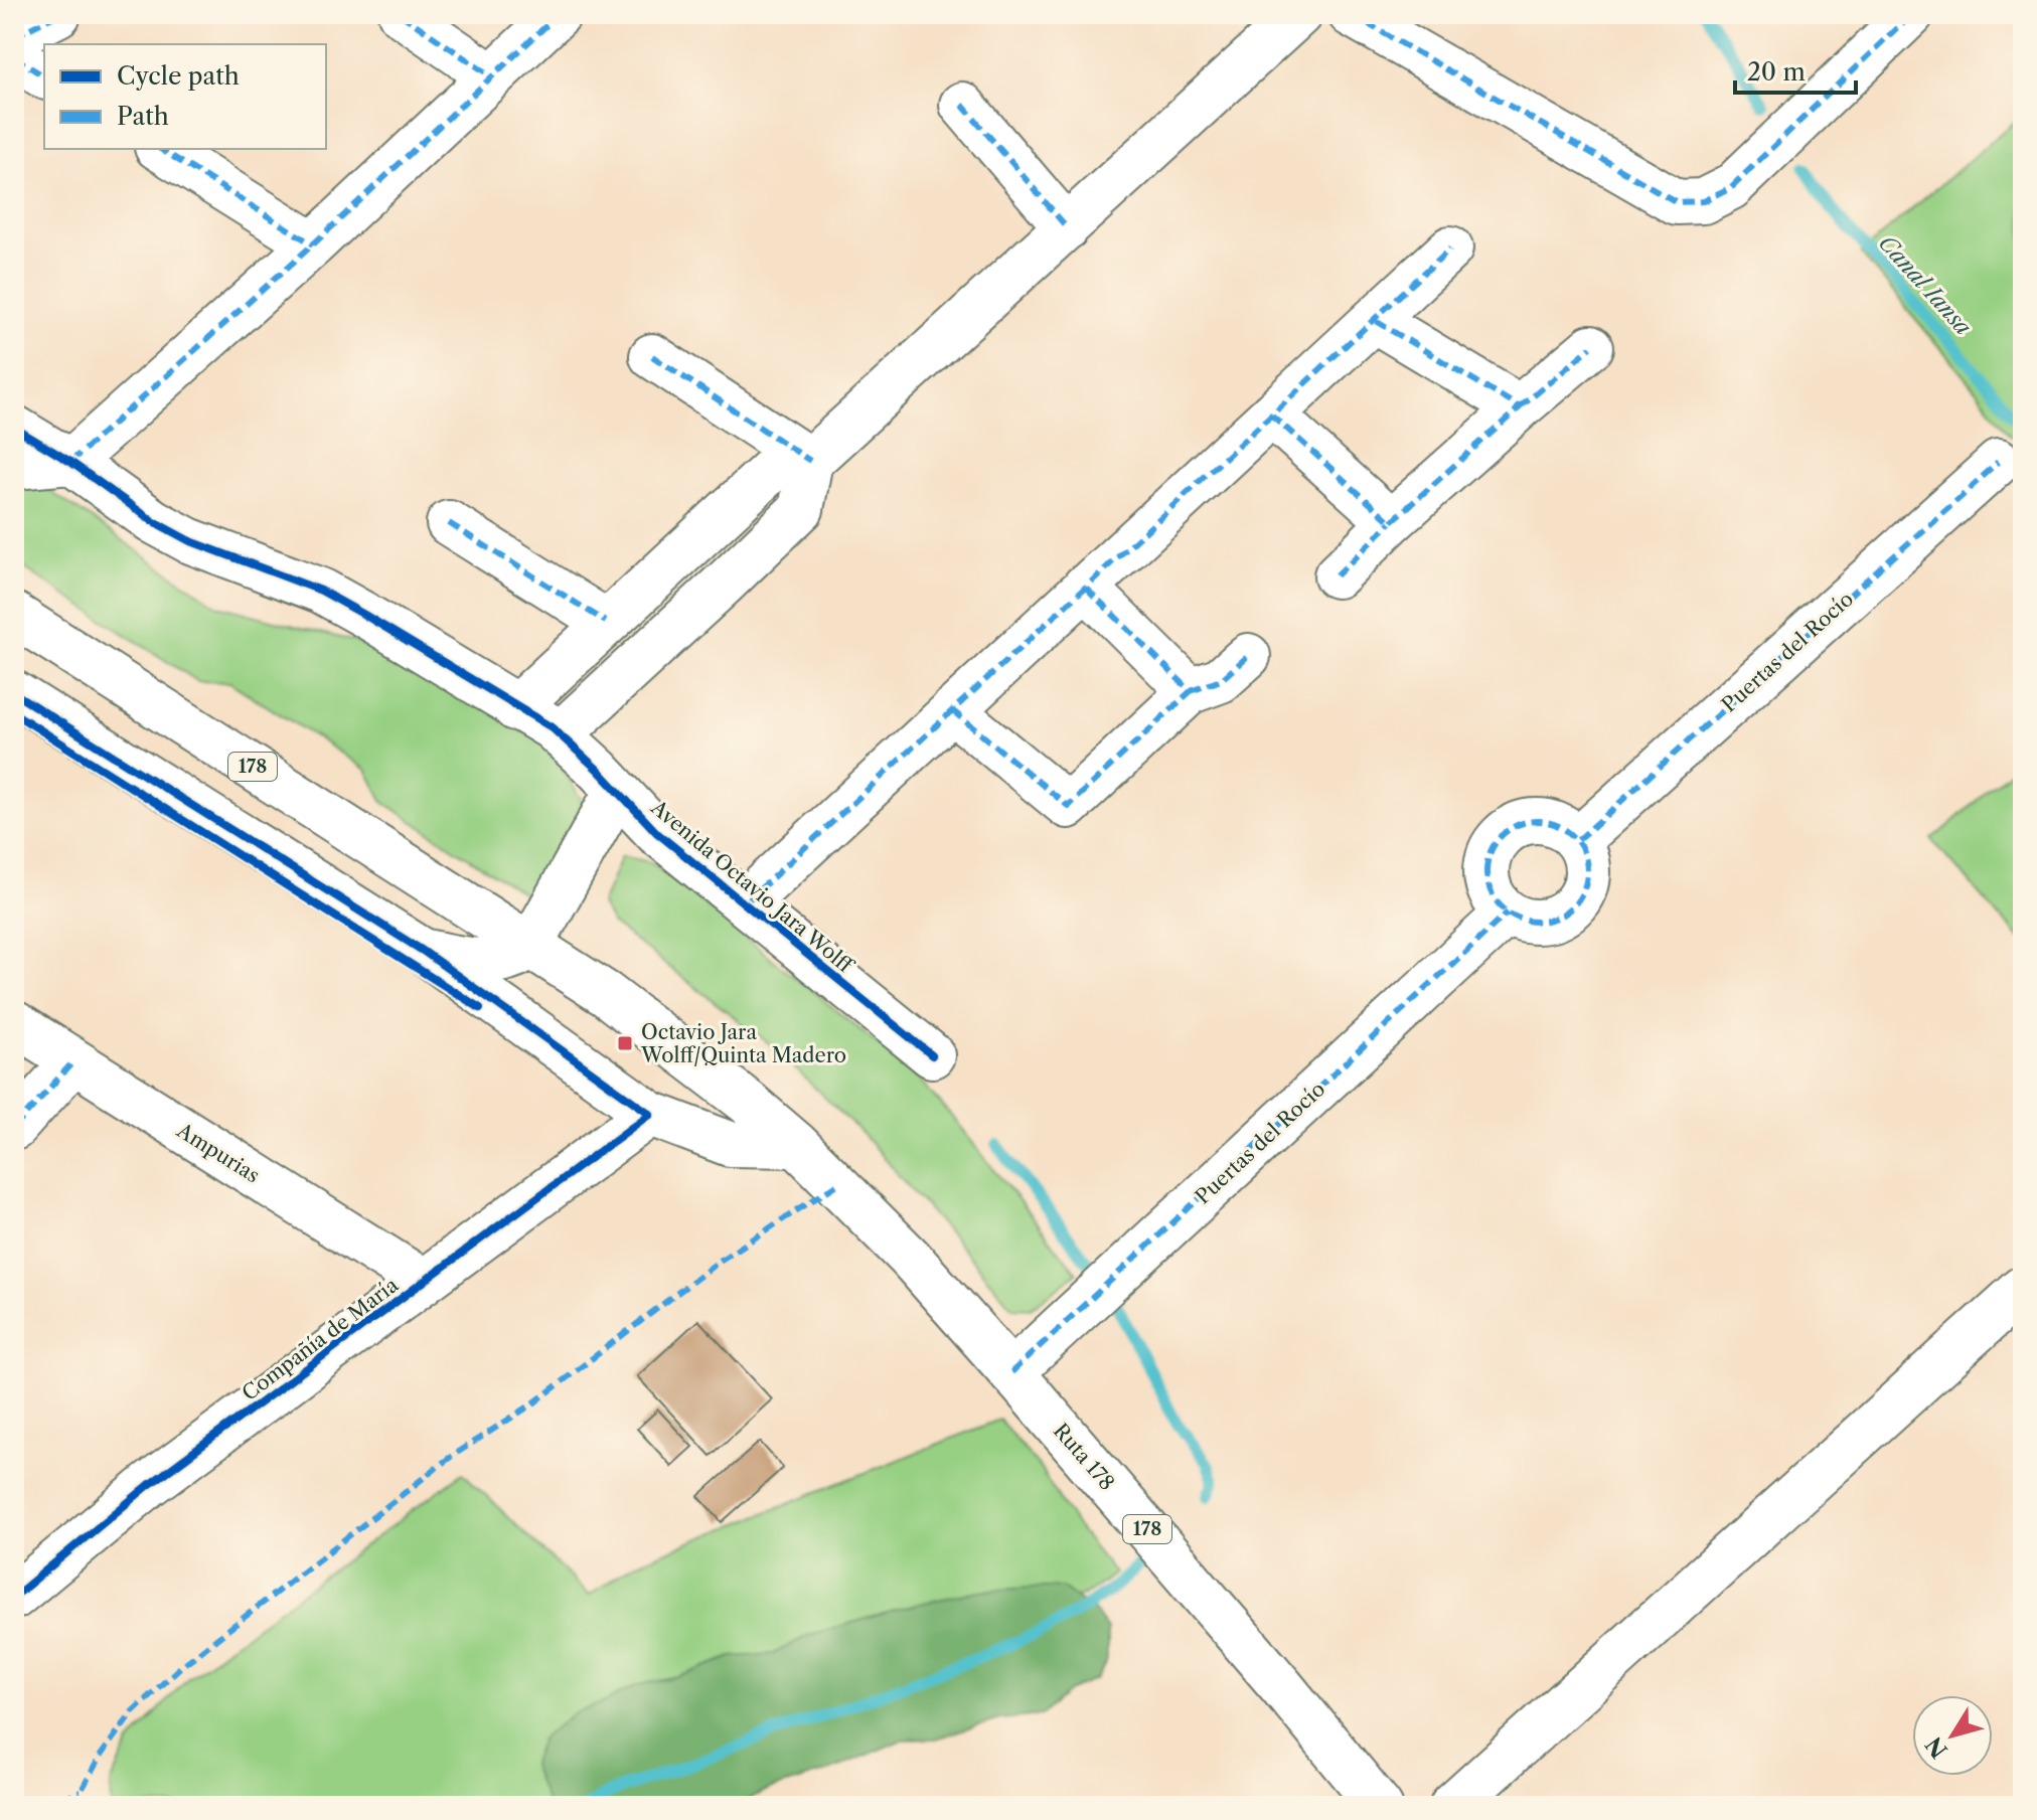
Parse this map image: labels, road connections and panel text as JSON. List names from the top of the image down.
{
  "streets": {
    "street": [
      "Puertas del Rocío",
      "178",
      "Avenida Octavio Jara Wolff",
      "Ampurias",
      "Compañía de María",
      "Ruta 178"
    ]
  },
  "crossings": [
    ["Puertas del Rocío", "Ruta 178"],
    ["178", "Ruta 178"],
    ["Ampurias", "Compañía de María"]
  ],
  "water": ["Canal Iansa"],
  "places": {
    "transit": ["Octavio Jara Wolff/Quinta Madero"]
  },
  "legend": ["Cycle path", "Path"],
  "scale_bar": "20 m",
  "north": "bottom left"
}
